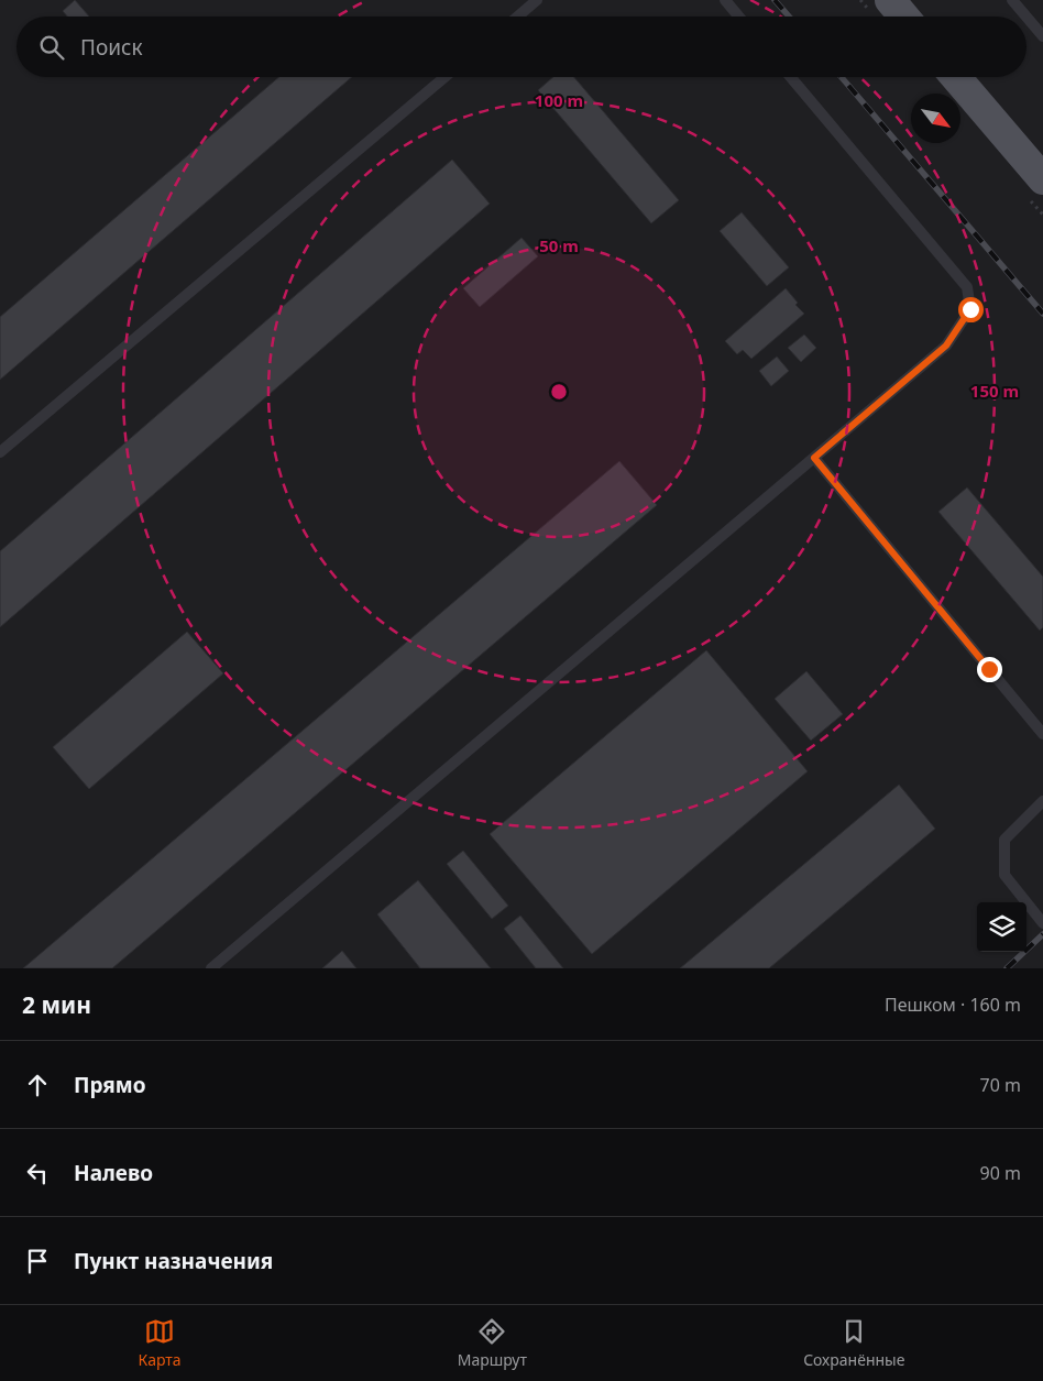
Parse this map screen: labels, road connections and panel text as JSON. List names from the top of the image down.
{
  "north": "bottom right",
  "page": {
    "search": "Поиск",
    "heading": ["2 мин", "Пешком · 160 m"],
    "list": [
      ["Прямо", "70 m"],
      ["Налево", "90 m"],
      "Пункт назначения"
    ],
    "nav": ["Карта", "Маршрут", "Сохранённые"]
  },
  "rings": ["100 m", "50 m", "150 m"]
}
